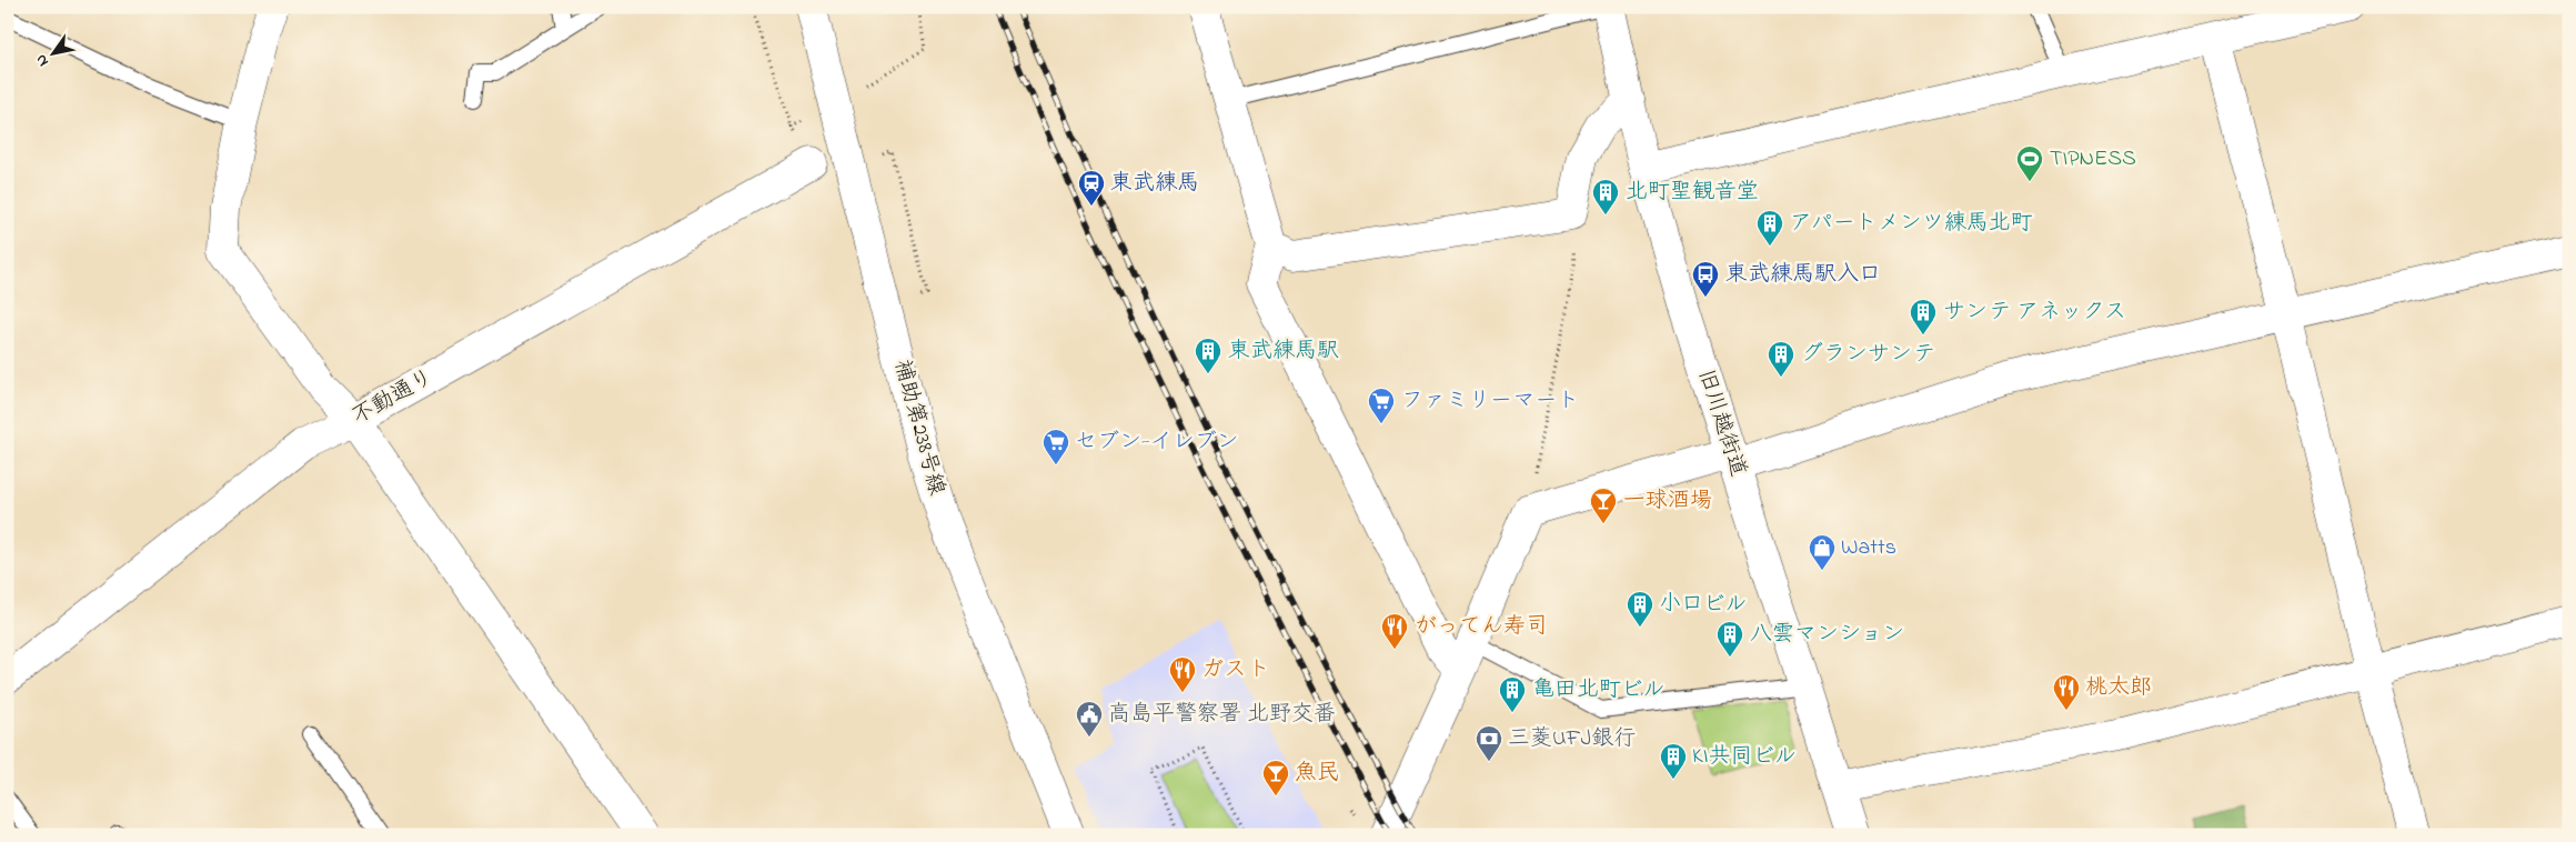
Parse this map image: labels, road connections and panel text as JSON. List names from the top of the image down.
{
  "streets": {
    "street": ["不動通り", "旧川越街道", "補助第238号線"]
  },
  "places": {
    "sports": ["TIPNESS"],
    "station": ["東武練馬"],
    "building": [
      "北町聖観音堂",
      "アパートメンツ練馬北町",
      "サンテ アネックス",
      "東武練馬駅",
      "グランサンテ",
      "小口ビル",
      "八雲マンション",
      "亀田北町ビル",
      "KI共同ビル"
    ],
    "bus stop": ["東武練馬駅入口"],
    "supermarket": ["ファミリーマート", "セブン-イレブン"],
    "bar": ["一球酒場", "魚民"],
    "shop": ["Watts"],
    "restaurant": ["がってん寿司", "ガスト", "桃太郎"],
    "public building": ["高島平警察署 北野交番"],
    "bank": ["三菱UFJ銀行"]
  },
  "north": "bottom left"
}
